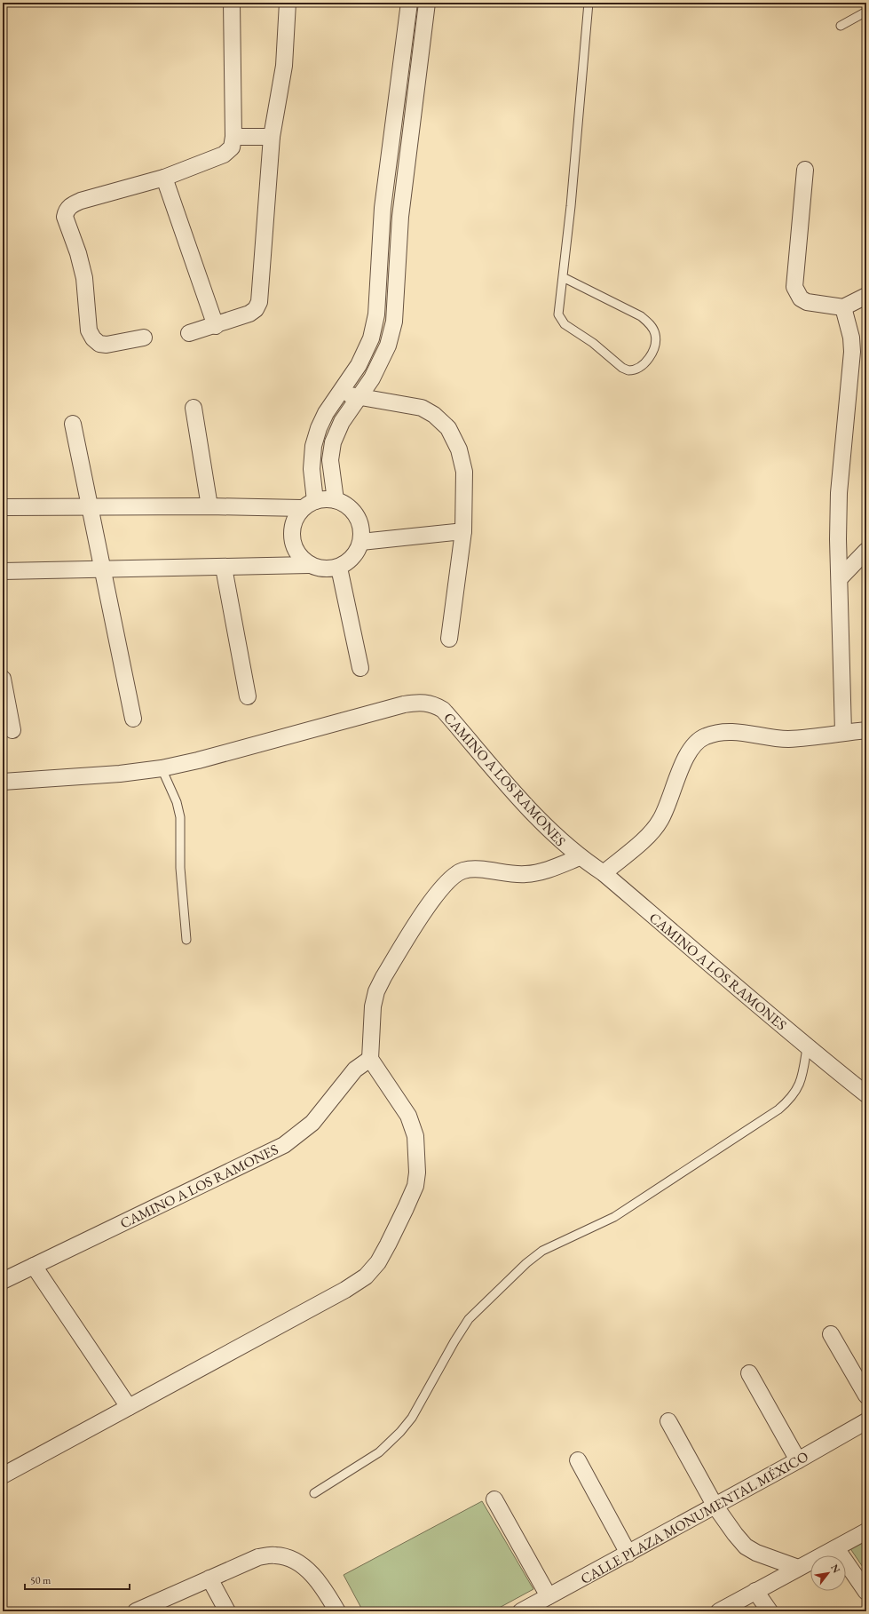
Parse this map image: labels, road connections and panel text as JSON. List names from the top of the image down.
{
  "streets": {
    "street": ["CAMINO A LOS RAMONES", "CALLE PLAZA MONUMENTAL MÉXICO"]
  },
  "scale_bar": "50 m",
  "north": "top right"
}
